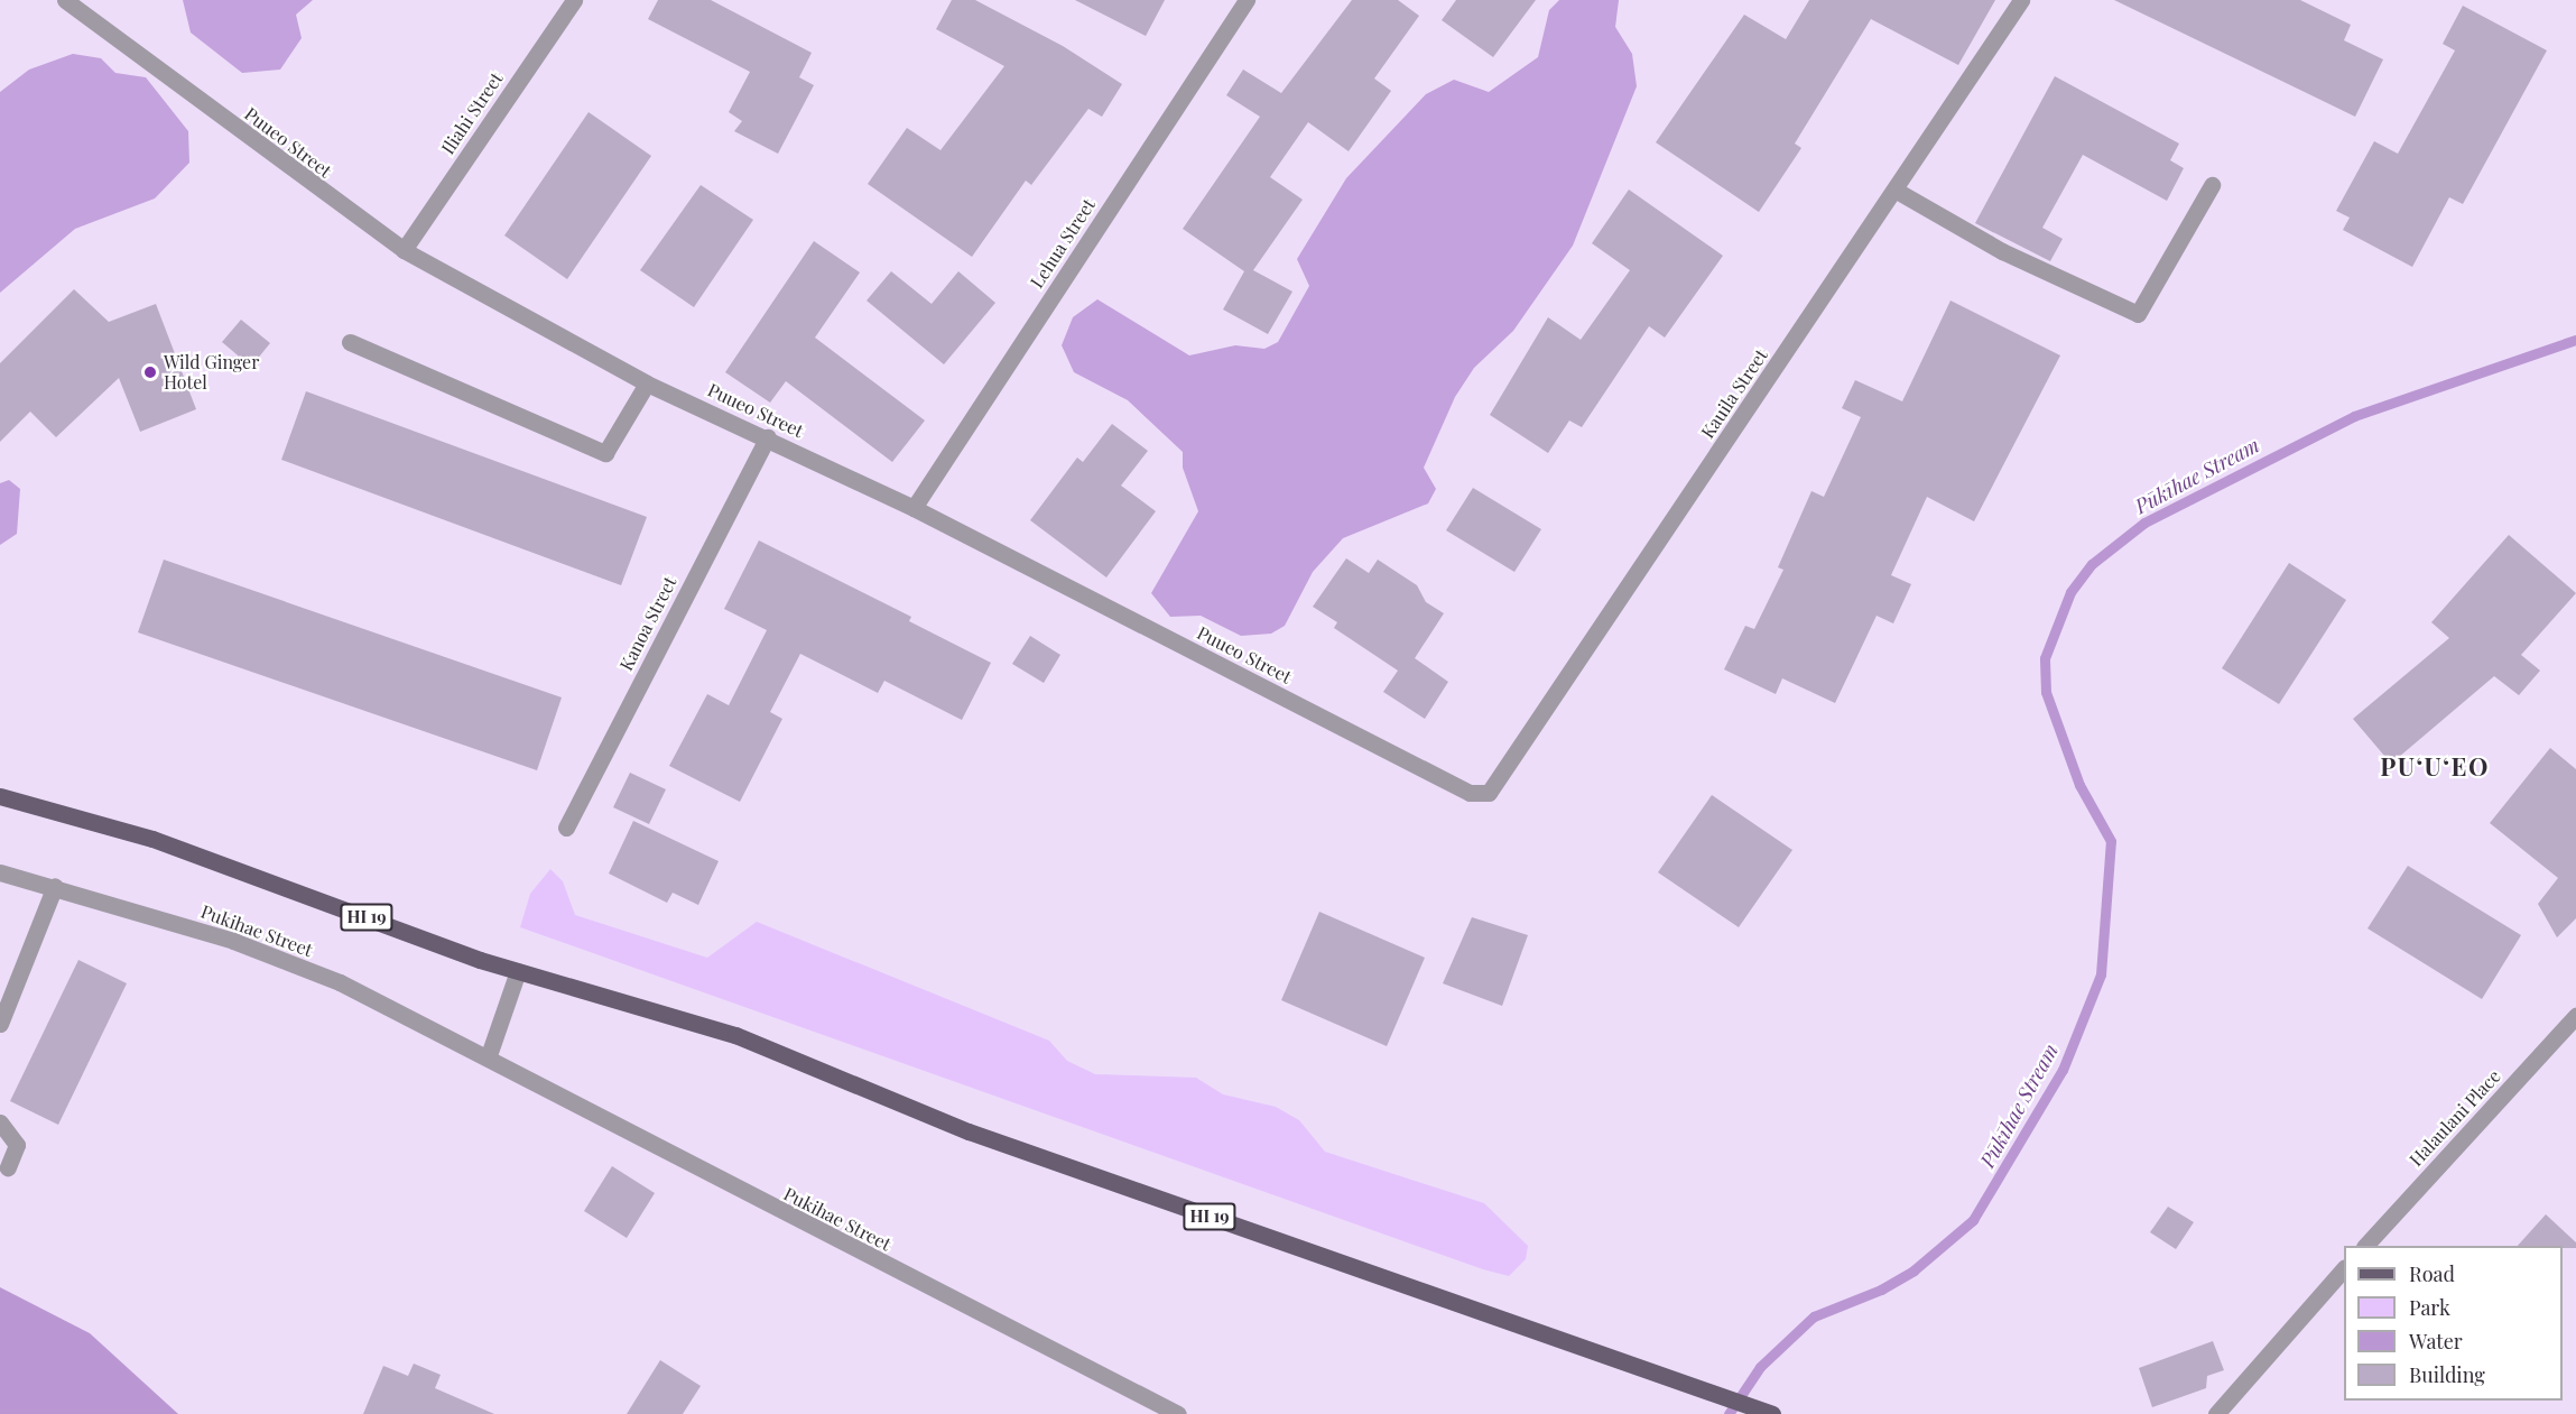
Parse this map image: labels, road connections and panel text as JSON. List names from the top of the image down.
{
  "streets": {
    "main road": ["HI 19"],
    "street": [
      "Iliahi Street",
      "Puueo Street",
      "Lehua Street",
      "Kauila Street",
      "Kanoa Street",
      "Pukihae Street",
      "Halaulani Place"
    ]
  },
  "crossings": [
    ["Iliahi Street", "Puueo Street"],
    ["Puueo Street", "Lehua Street"],
    ["Puueo Street", "Kauila Street"],
    ["Puueo Street", "Kanoa Street"]
  ],
  "districts": ["PU‘U‘EO"],
  "water": ["Pūkīhae Stream"],
  "places": ["Wild Ginger Hotel"],
  "legend": [
    "Road",
    "Park",
    "Water",
    "Building"
  ]
}
